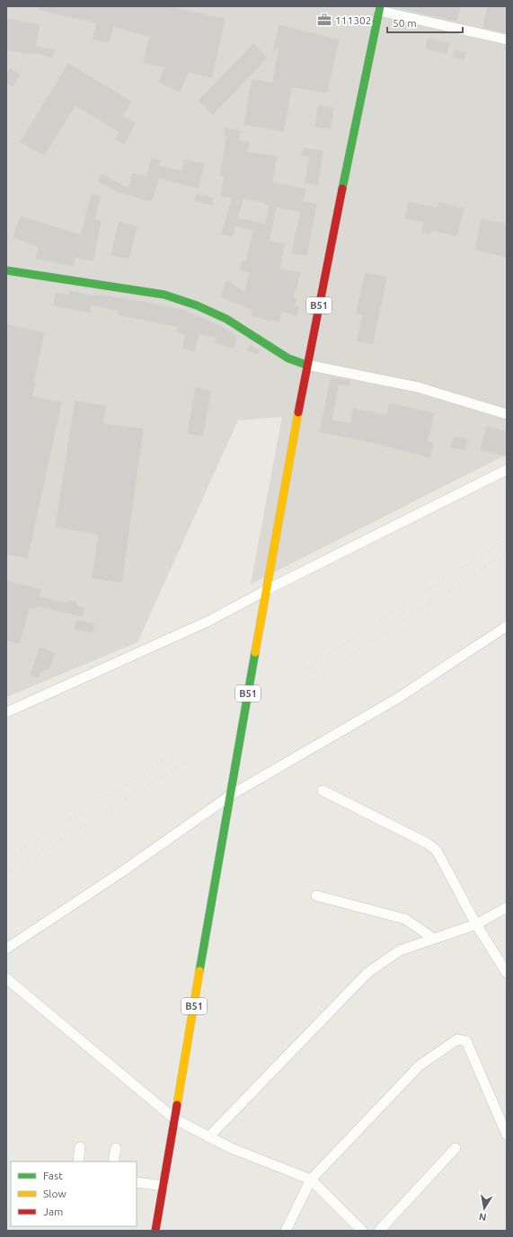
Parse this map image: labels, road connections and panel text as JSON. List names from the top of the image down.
{
  "streets": {
    "main road": ["B51"]
  },
  "places": {
    "office": ["111302"]
  },
  "legend": ["Fast", "Slow", "Jam"],
  "scale_bar": "50 m",
  "north": "bottom"
}
